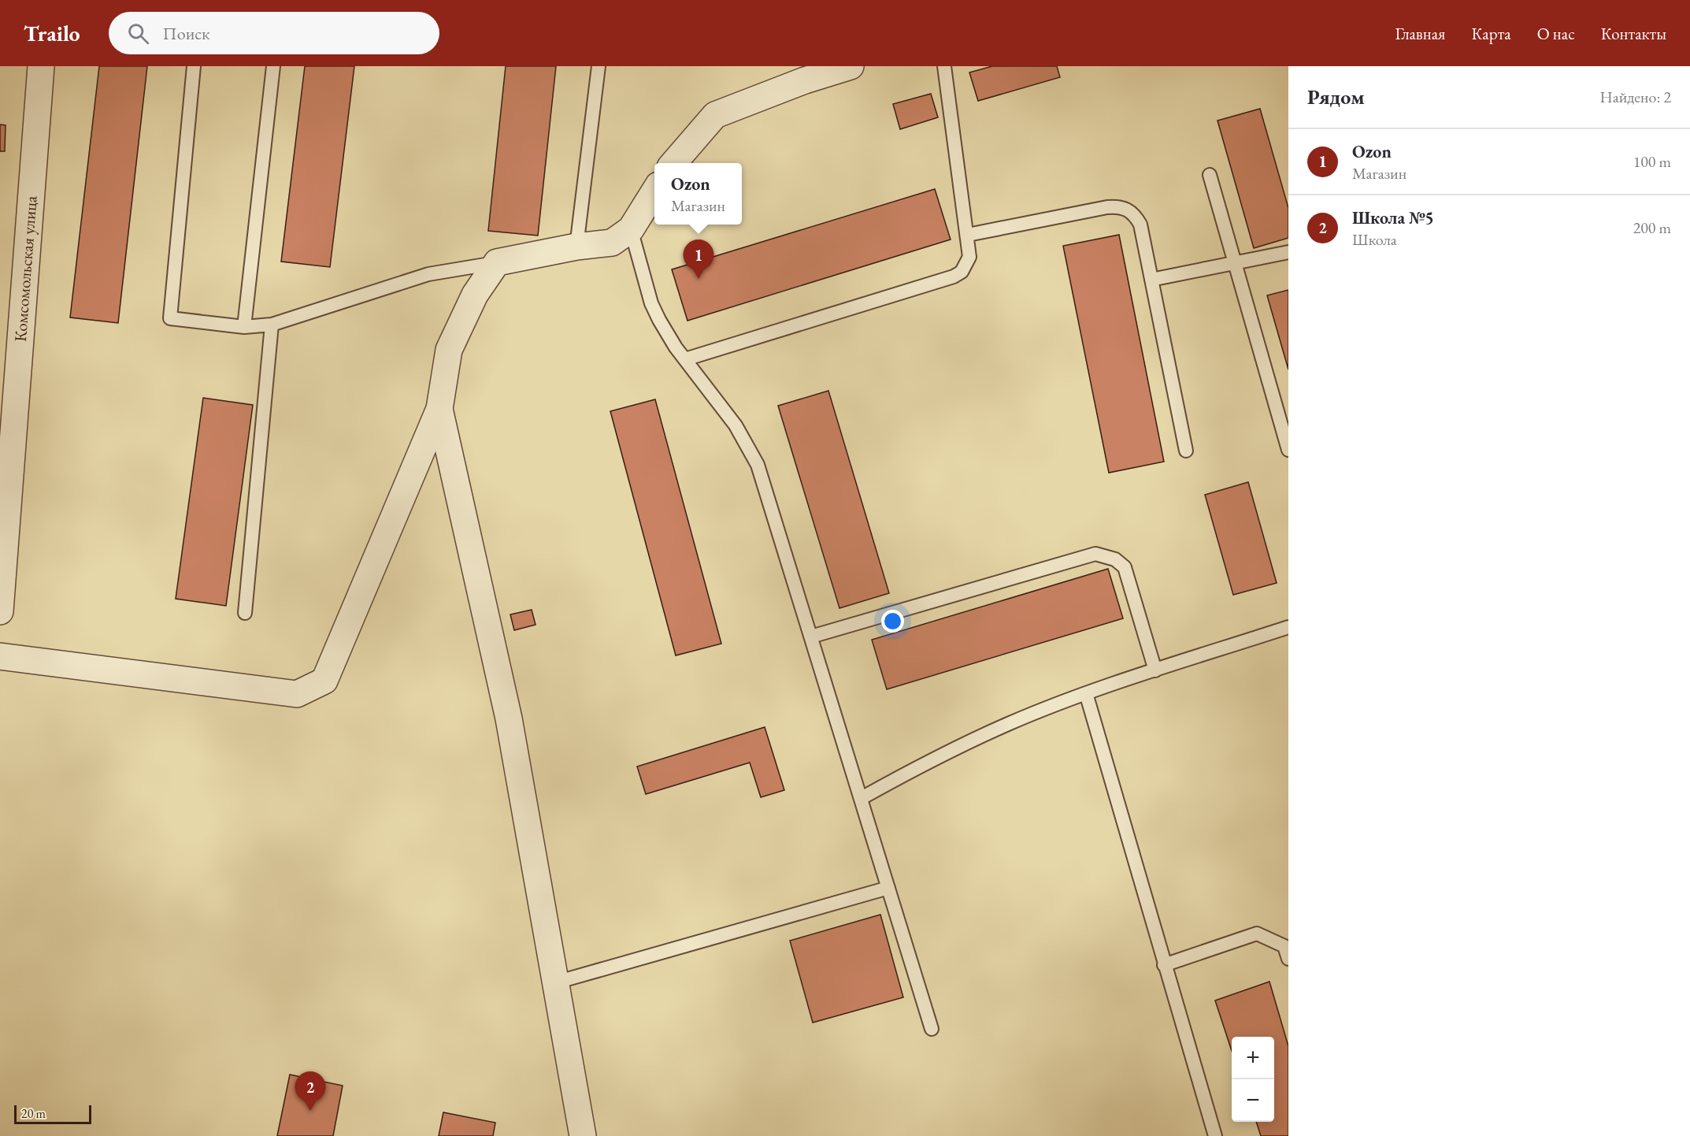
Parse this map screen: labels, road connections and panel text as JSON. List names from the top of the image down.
{
  "streets": {
    "street": ["Комсомольская улица"]
  },
  "scale_bar": "20 m",
  "page": {
    "header": "Trailo",
    "search": "Поиск",
    "nav": [
      "Главная",
      "Карта",
      "О нас",
      "Контакты"
    ],
    "heading": ["Рядом", "Найдено: 2"],
    "list": [
      {
        "mark": "1",
        "name": "Ozon",
        "note": "Магазин",
        "value": "100 m"
      },
      {
        "mark": "2",
        "name": "Школа №5",
        "note": "Школа",
        "value": "200 m"
      }
    ],
    "popup": ["Ozon", "Магазин"],
    "pins": ["1", "2"],
    "map_buttons": ["+", "−"],
    "scale": "20 m"
  }
}
